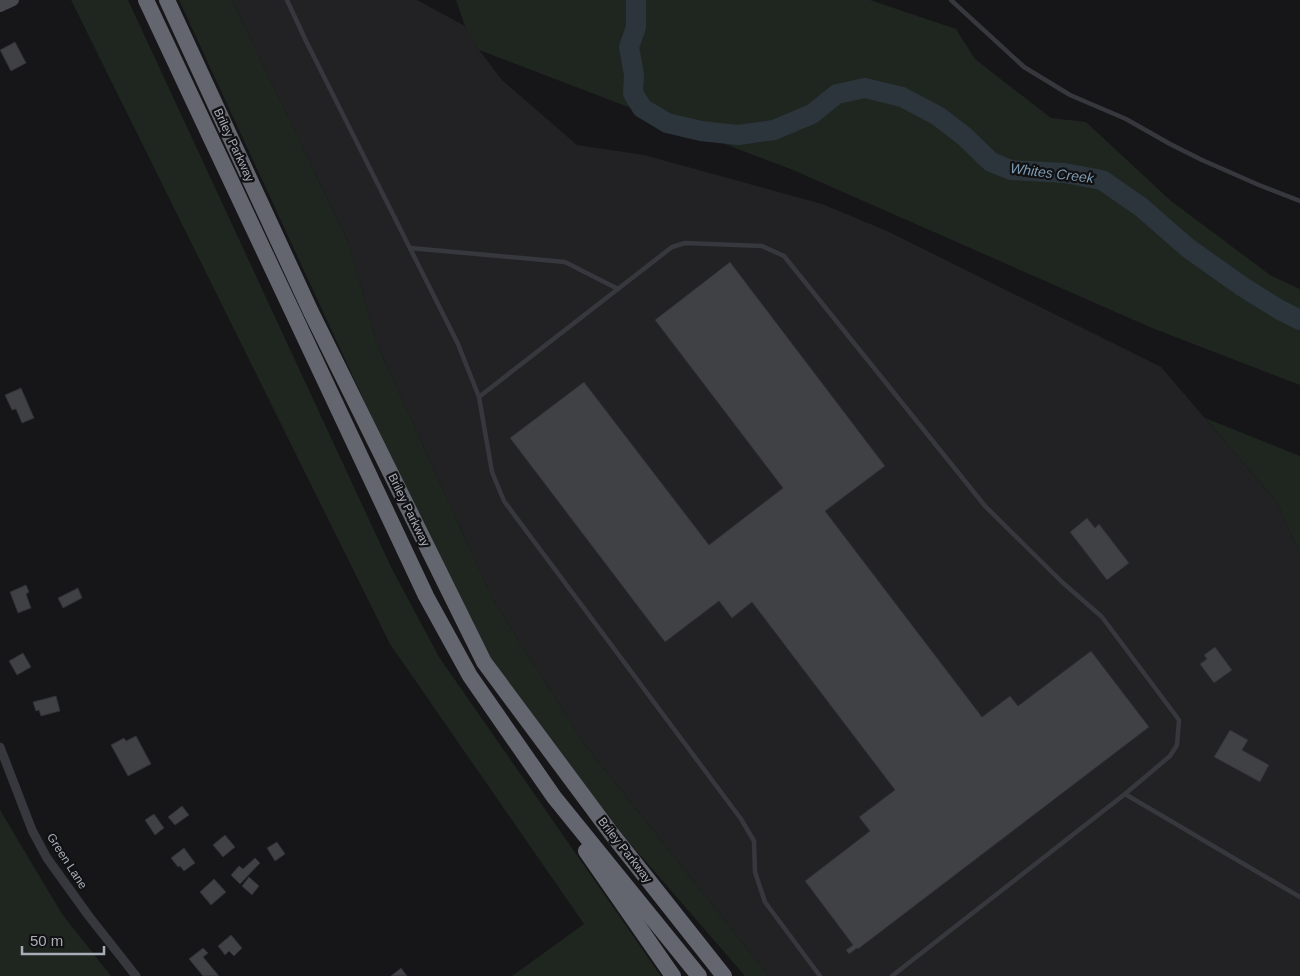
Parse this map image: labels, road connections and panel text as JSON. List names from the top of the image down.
{
  "streets": {
    "highway": ["Briley Parkway"],
    "street": ["Green Lane"]
  },
  "water": ["Whites Creek"],
  "scale_bar": "50 m"
}
